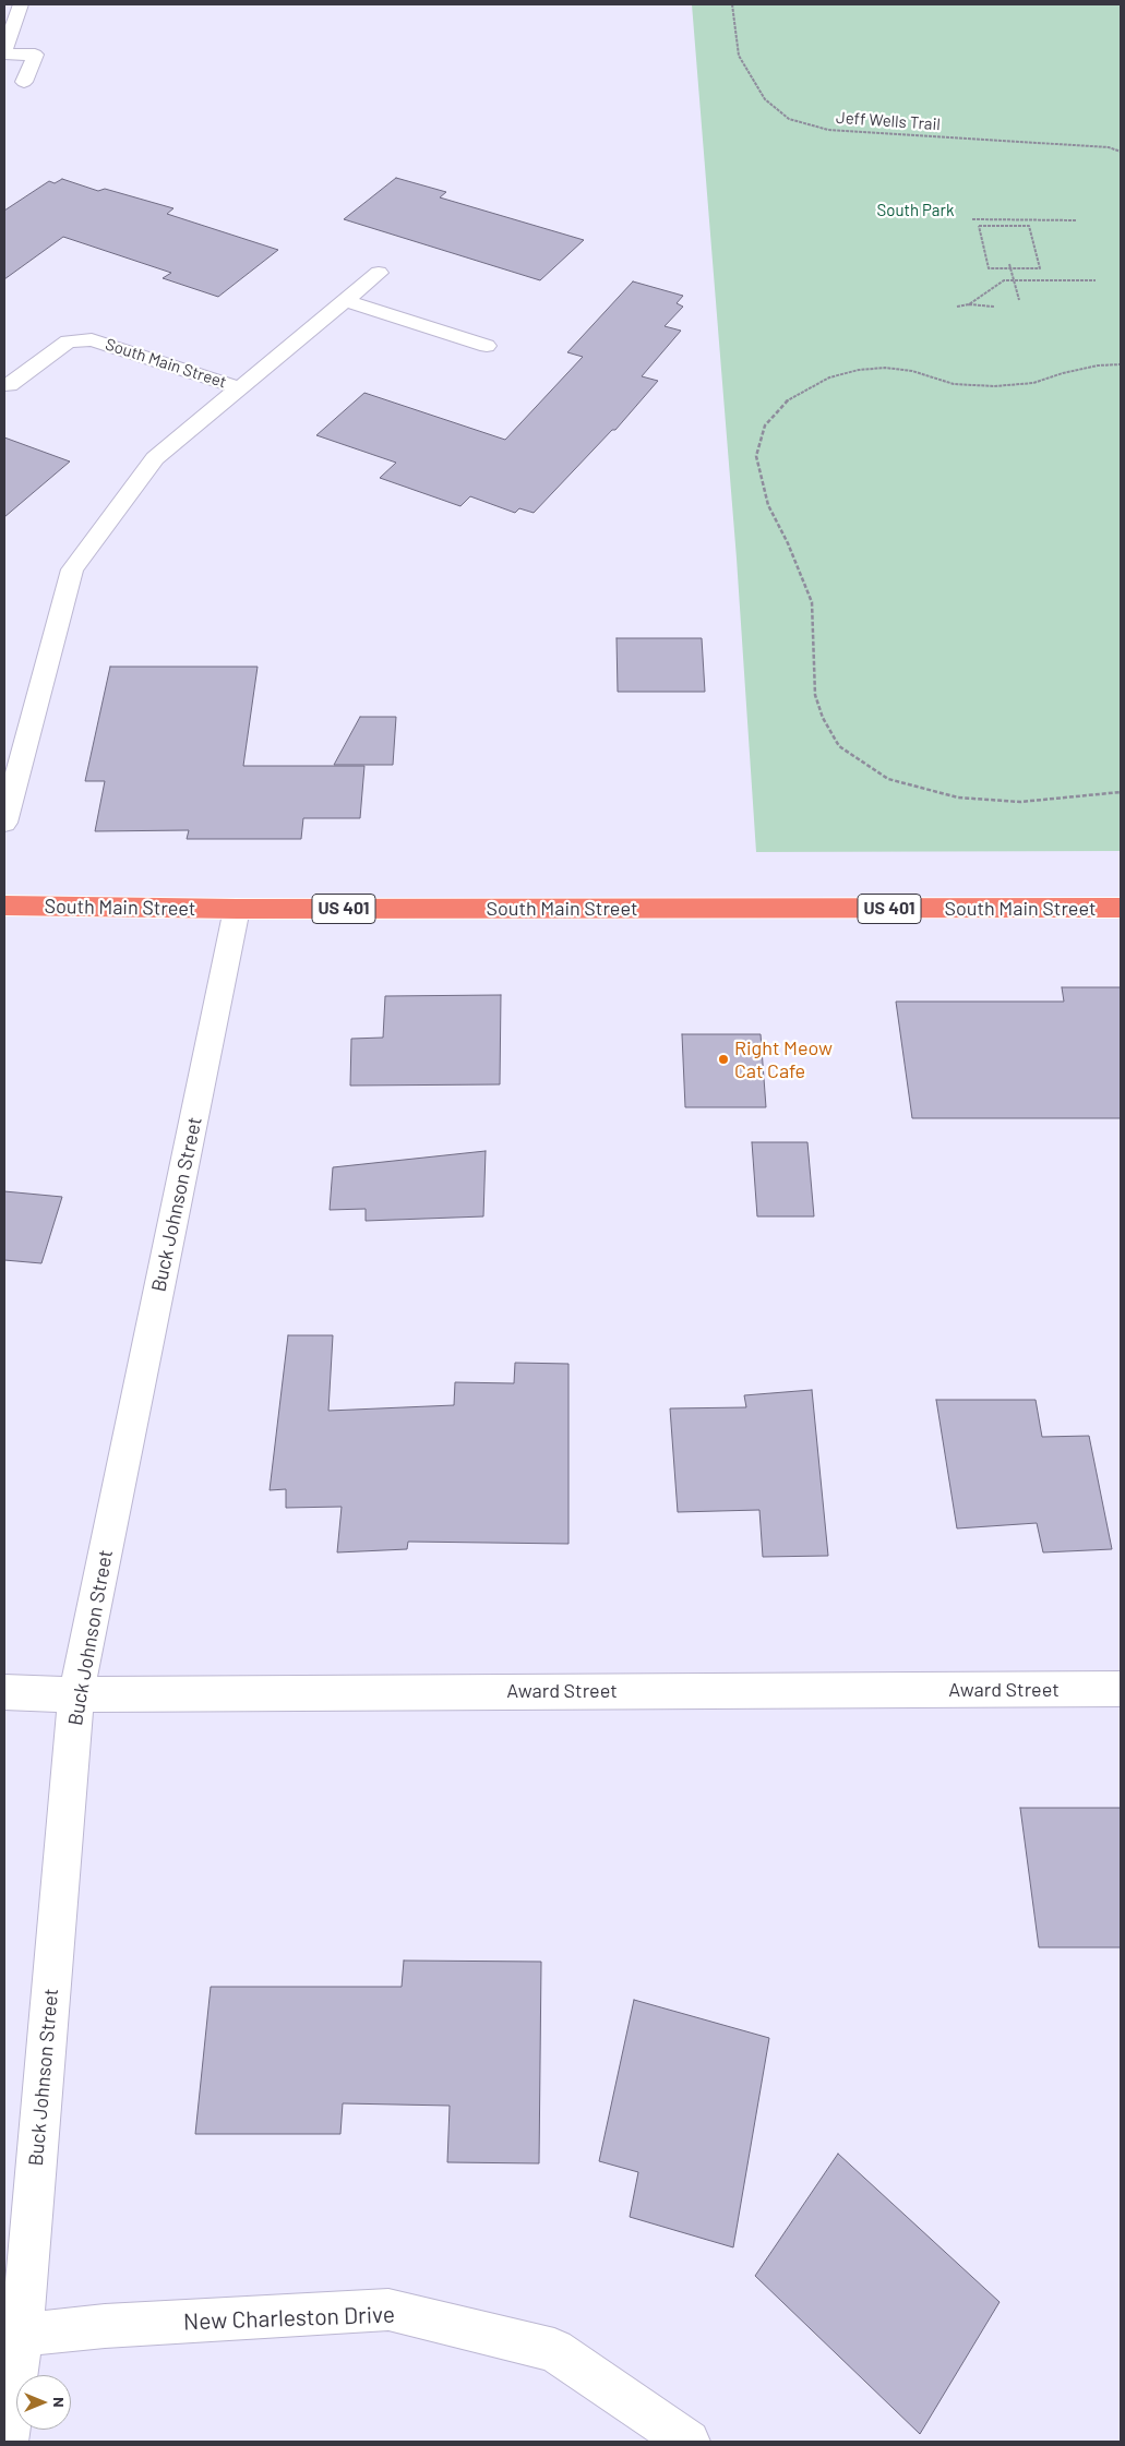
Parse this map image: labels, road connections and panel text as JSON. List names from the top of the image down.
{
  "streets": {
    "highway": ["South Main Street", "US 401"],
    "street": ["Buck Johnson Street", "Award Street", "New Charleston Drive"],
    "path": ["Jeff Wells Trail"]
  },
  "crossings": [
    ["South Main Street", "Buck Johnson Street"],
    ["Buck Johnson Street", "Award Street"],
    ["Buck Johnson Street", "New Charleston Drive"]
  ],
  "parks": ["South Park"],
  "places": ["Right Meow Cat Cafe"],
  "north": "right"
}
